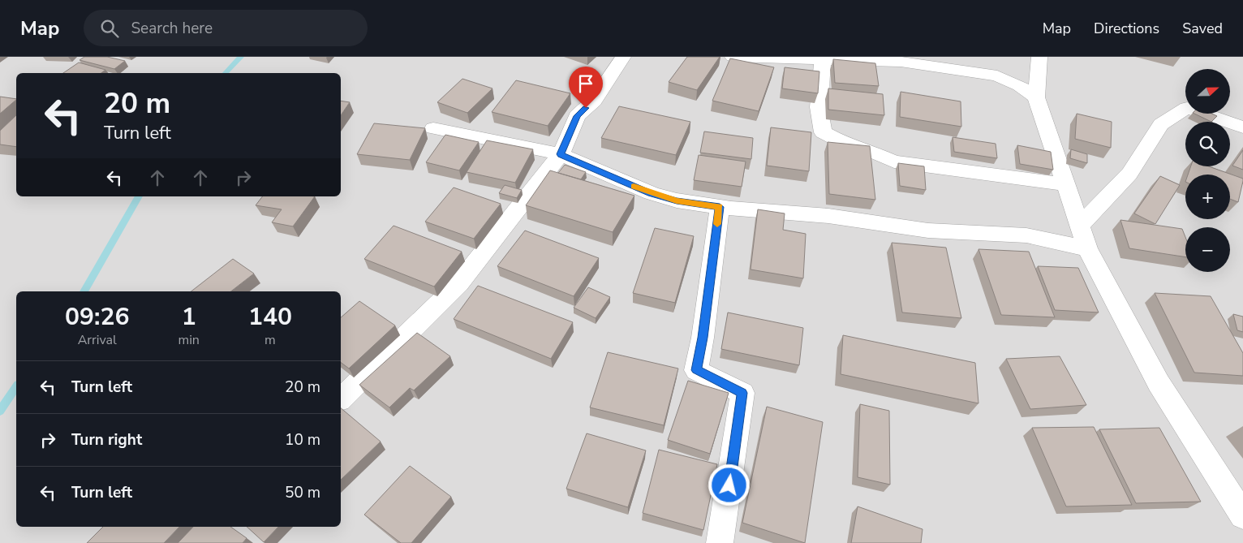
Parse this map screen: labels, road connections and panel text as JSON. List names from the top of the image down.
{
  "north": "right",
  "page": {
    "header": "Map",
    "search": "Search here",
    "nav": ["Map", "Directions", "Saved"],
    "map_buttons": ["+", "−"],
    "turn": ["20 m", "Turn left"],
    "eta": [
      "09:26",
      "Arrival",
      "1",
      "min",
      "140",
      "m"
    ],
    "list": [
      {
        "name": "Turn left",
        "value": "20 m"
      },
      {
        "name": "Turn right",
        "value": "10 m"
      },
      {
        "name": "Turn left",
        "value": "50 m"
      }
    ]
  }
}
